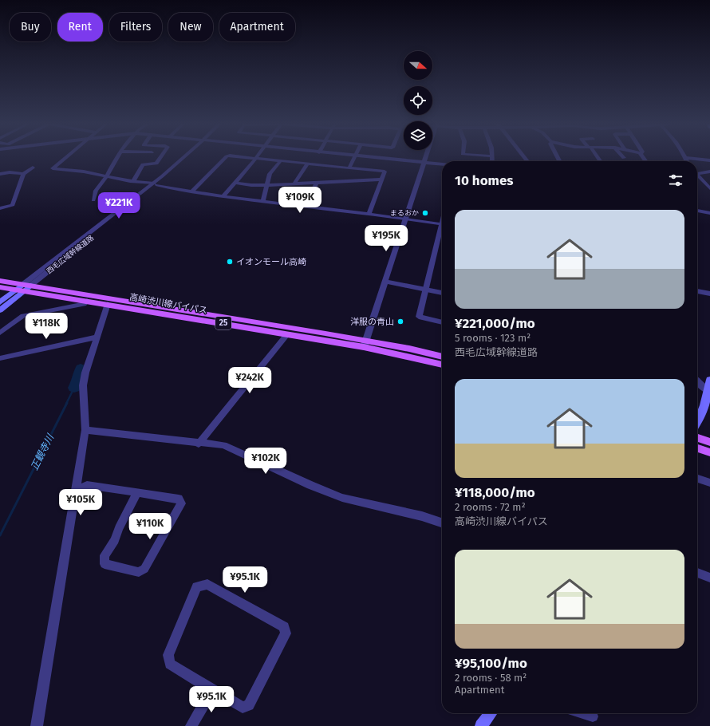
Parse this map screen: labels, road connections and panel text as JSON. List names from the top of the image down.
{
  "streets": {
    "main road": ["西毛広域幹線道路", "高崎渋川線バイパス", "25"]
  },
  "crossings": [
    ["西毛広域幹線道路", "高崎渋川線バイパス"]
  ],
  "water": ["正観寺川"],
  "places": ["まるおか", "イオンモール高崎", "洋服の青山"],
  "north": "right",
  "page": {
    "chip": [
      "Buy",
      "Rent",
      "Filters",
      "New",
      "Apartment"
    ],
    "heading": "10 homes",
    "price": [
      "¥109K",
      "¥221K",
      "¥195K",
      "¥118K",
      "¥242K",
      "¥102K",
      "¥105K",
      "¥110K",
      "¥95.1K",
      "¥95.1K"
    ],
    "list": [
      {
        "name": "¥221,000/mo",
        "note": "5 rooms · 123 m² · 西毛広域幹線道路"
      },
      {
        "name": "¥118,000/mo",
        "note": "2 rooms · 72 m² · 高崎渋川線バイパス"
      },
      {
        "name": "¥95,100/mo",
        "note": "2 rooms · 58 m² · Apartment"
      }
    ]
  }
}
